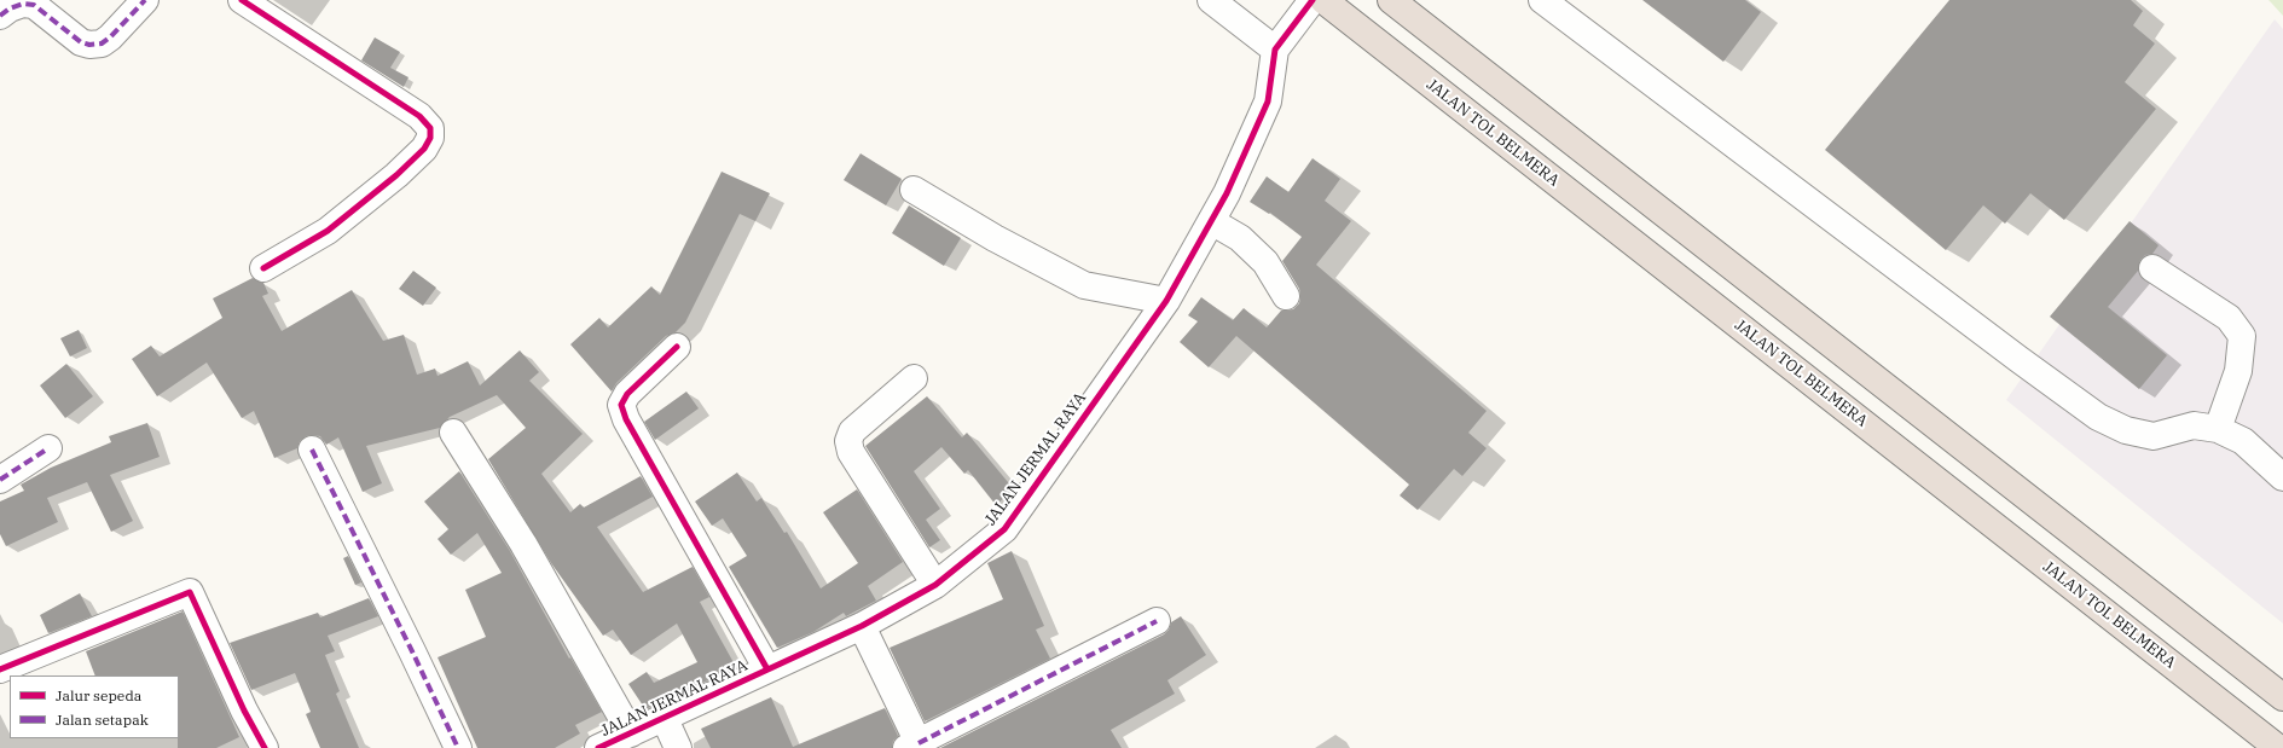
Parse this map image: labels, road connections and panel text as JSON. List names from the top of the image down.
{
  "streets": {
    "highway": ["JALAN TOL BELMERA"],
    "street": ["JALAN JERMAL RAYA"]
  },
  "legend": ["Jalur sepeda", "Jalan setapak"]
}
